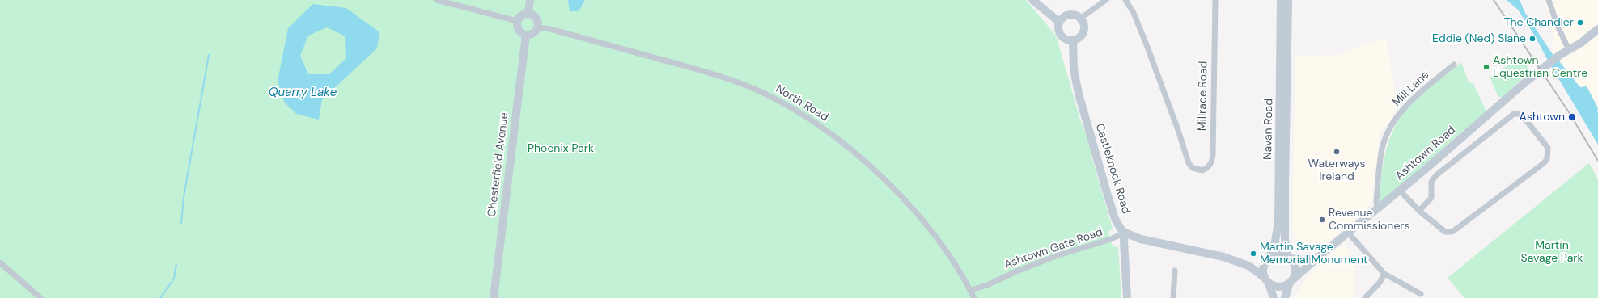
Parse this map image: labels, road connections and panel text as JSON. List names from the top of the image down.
{
  "streets": {
    "main road": [
      "Navan Road",
      "Ashtown Road",
      "Chesterfield Avenue",
      "Castleknock Road"
    ],
    "street": [
      "Mill Lane",
      "Millrace Road",
      "North Road",
      "Ashtown Gate Road"
    ]
  },
  "crossings": [
    ["Mill Lane", "Ashtown Road"],
    ["North Road", "Chesterfield Avenue"],
    ["North Road", "Ashtown Gate Road"],
    ["Navan Road", "Ashtown Road"],
    ["Castleknock Road", "Ashtown Gate Road"]
  ],
  "water": ["Quarry Lake"],
  "parks": ["Phoenix Park", "Martin Savage Park"],
  "places": [
    "The Chandler",
    "Eddie (Ned) Slane",
    "Ashtown Equestrian Centre",
    "Ashtown",
    "Waterways Ireland",
    "Revenue Commissioners",
    "Martin Savage Memorial Monument"
  ]
}
